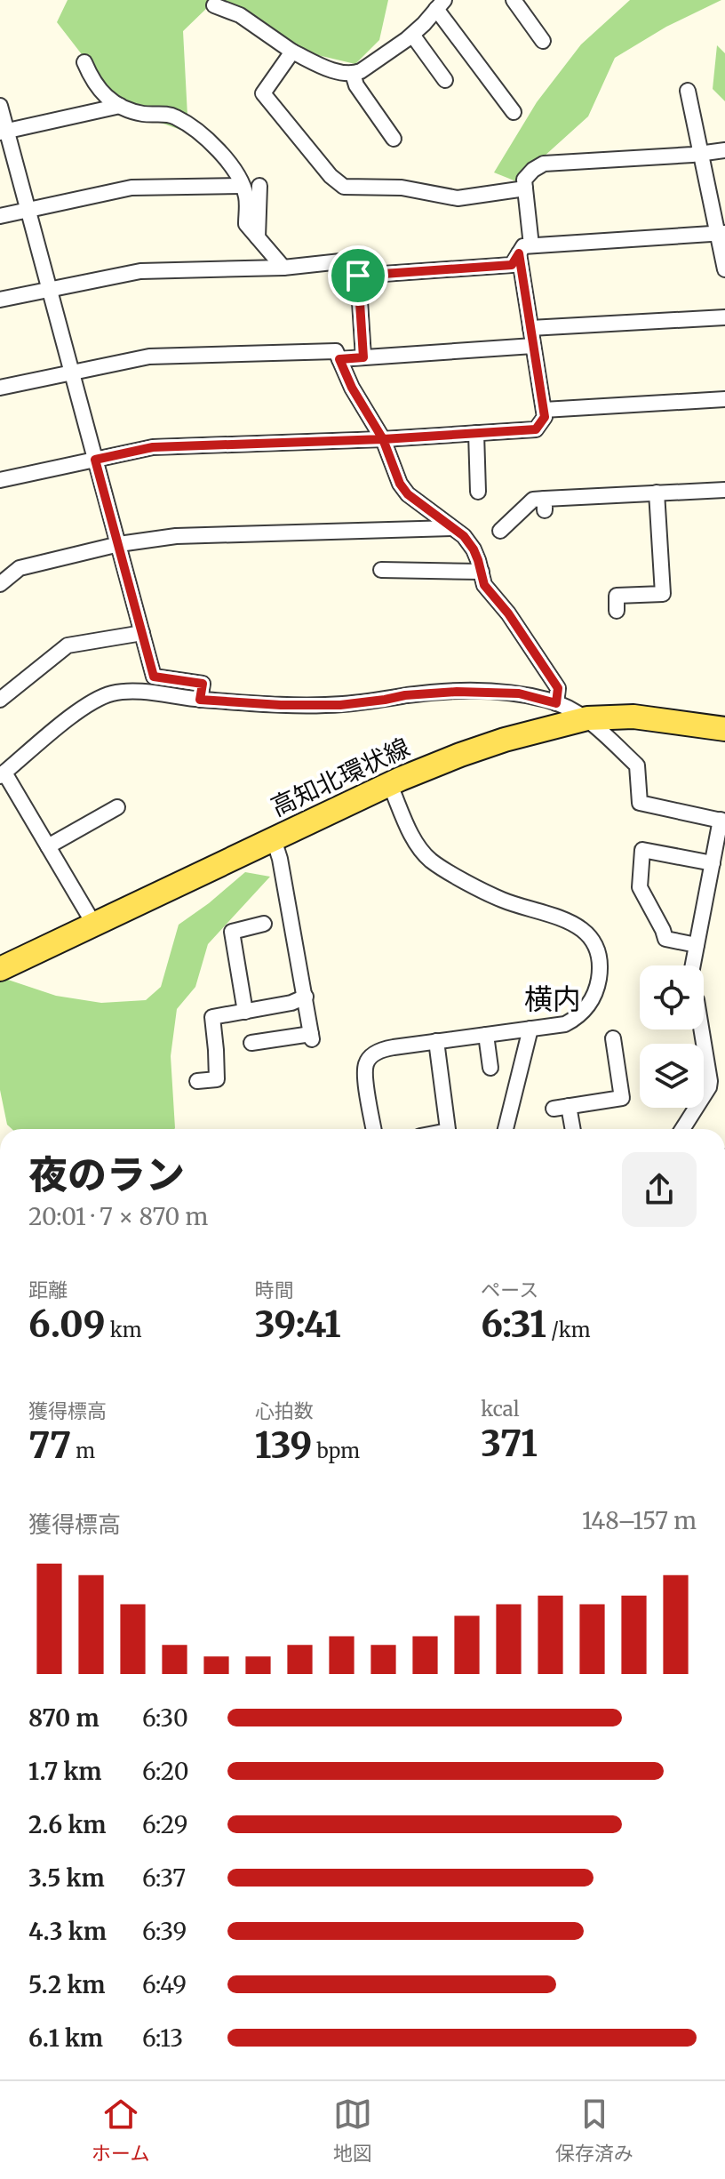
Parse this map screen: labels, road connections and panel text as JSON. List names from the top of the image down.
{
  "streets": {
    "main road": ["高知北環状線"]
  },
  "districts": ["横内"],
  "page": {
    "heading": ["夜のラン", "20:01 · 7 × 870 m"],
    "stats": [
      ["距離", "6.09 km"],
      ["時間", "39:41"],
      ["ペース", "6:31 /km"],
      ["獲得標高", "77 m"],
      ["心拍数", "139 bpm"],
      ["kcal", "371"]
    ],
    "chart": ["獲得標高", "148–157 m"],
    "list": [
      {
        "name": "870 m",
        "note": "6:30"
      },
      {
        "name": "1.7 km",
        "note": "6:20"
      },
      {
        "name": "2.6 km",
        "note": "6:29"
      },
      {
        "name": "3.5 km",
        "note": "6:37"
      },
      {
        "name": "4.3 km",
        "note": "6:39"
      },
      {
        "name": "5.2 km",
        "note": "6:49"
      },
      {
        "name": "6.1 km",
        "note": "6:13"
      }
    ],
    "tabs": ["ホーム", "地図", "保存済み"]
  }
}
